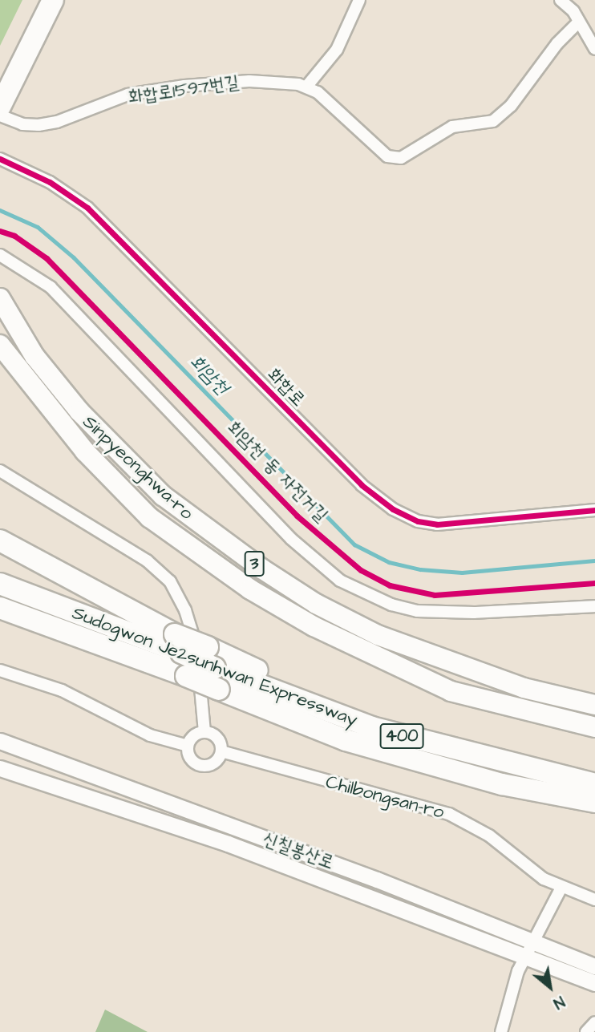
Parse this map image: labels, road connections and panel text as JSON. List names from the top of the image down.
{
  "streets": {
    "highway": [
      "Sinpyeonghwa-ro",
      "3",
      "Sudogwon Je2sunhwan Expressway",
      "400"
    ],
    "street": [
      "화합로1597번길",
      "화합로",
      "Chilbongsan-ro",
      "신칠봉산로"
    ],
    "cycle path": ["회암천 동 자전거길"]
  },
  "water": ["회암천"],
  "north": "bottom right"
}
